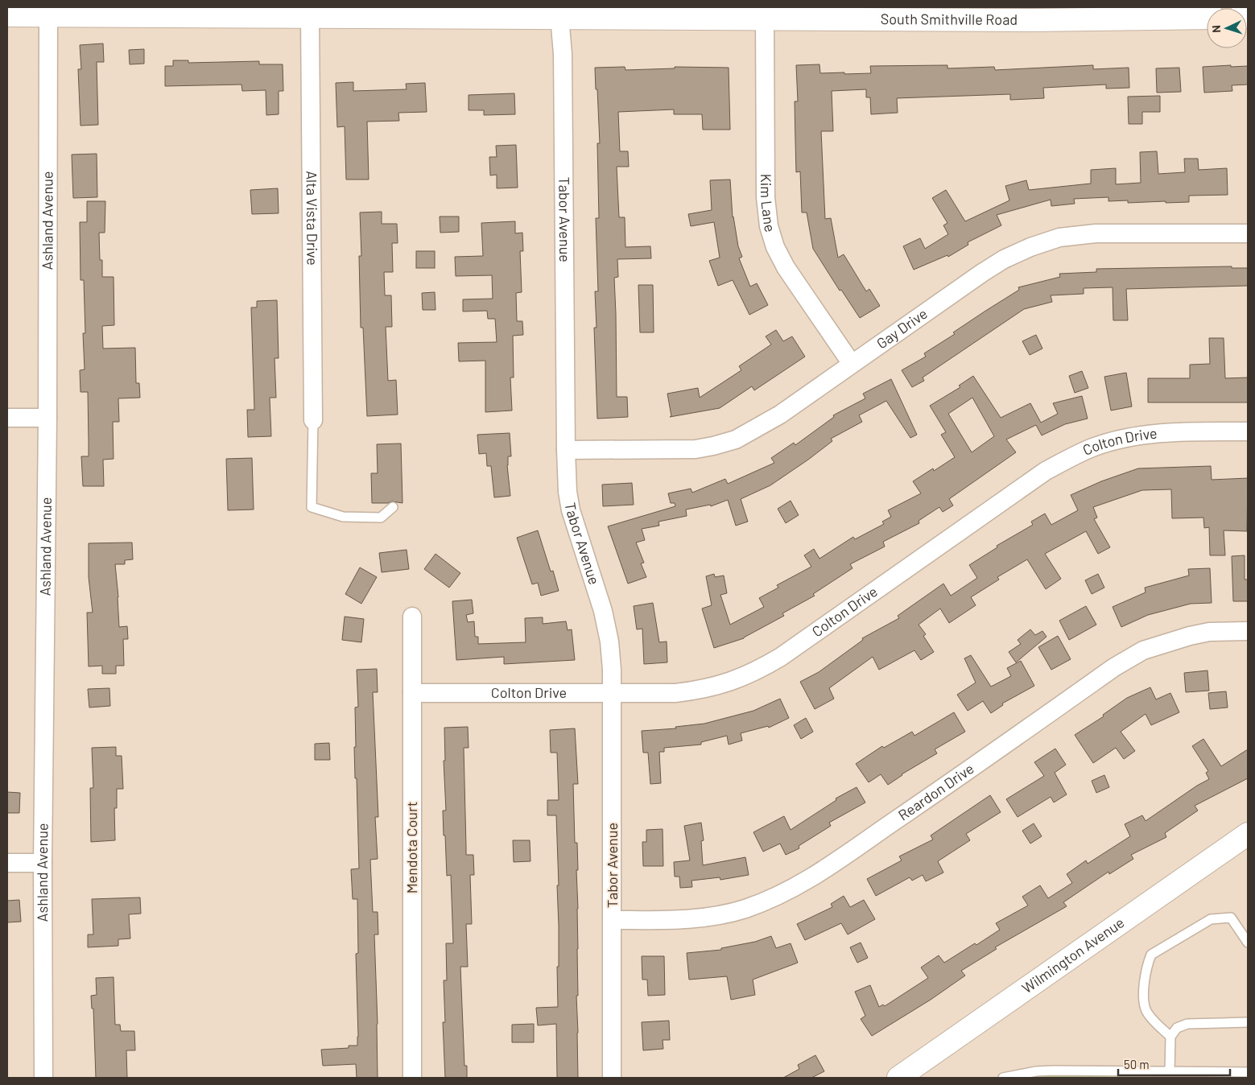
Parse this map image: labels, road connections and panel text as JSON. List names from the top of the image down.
{
  "streets": {
    "main road": ["South Smithville Road", "Wilmington Avenue"],
    "street": [
      "Kim Lane",
      "Alta Vista Drive",
      "Tabor Avenue",
      "Ashland Avenue",
      "Gay Drive",
      "Colton Drive",
      "Reardon Drive",
      "Mendota Court"
    ]
  },
  "crossings": [
    ["South Smithville Road", "Kim Lane"],
    ["South Smithville Road", "Alta Vista Drive"],
    ["South Smithville Road", "Tabor Avenue"],
    ["South Smithville Road", "Ashland Avenue"],
    ["Kim Lane", "Gay Drive"],
    ["Tabor Avenue", "Gay Drive"],
    ["Tabor Avenue", "Colton Drive"],
    ["Tabor Avenue", "Reardon Drive"],
    ["Colton Drive", "Mendota Court"]
  ],
  "scale_bar": "50 m",
  "north": "left"
}
